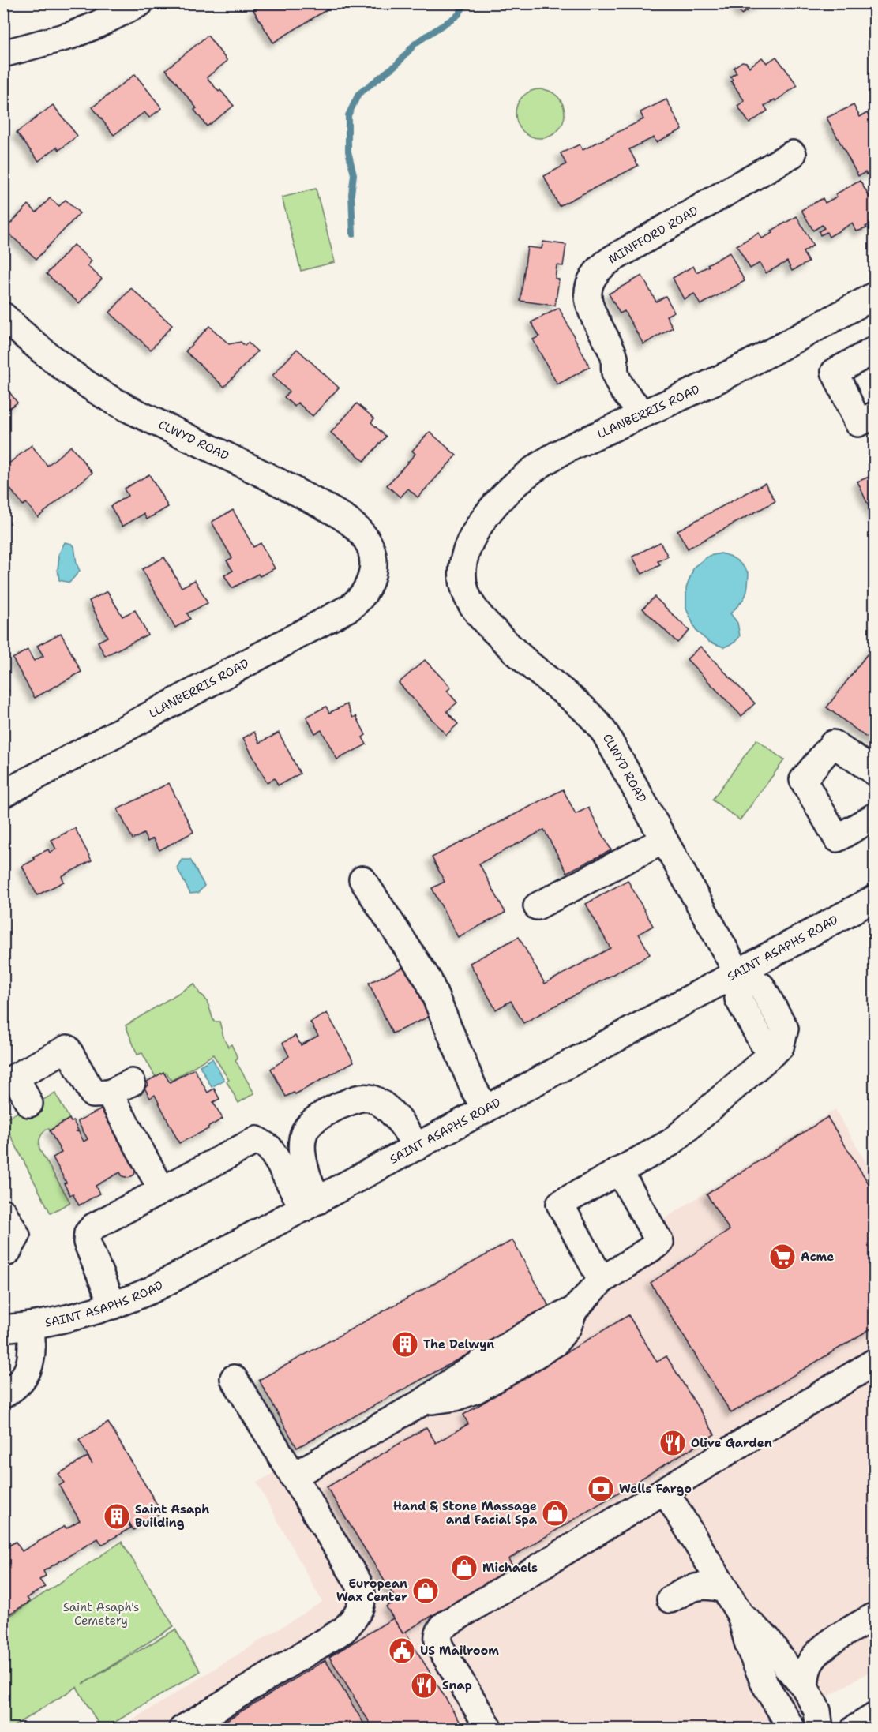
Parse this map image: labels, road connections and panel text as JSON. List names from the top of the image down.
{
  "streets": {
    "main road": [
      "MINFFORD ROAD",
      "LLANBERRIS ROAD",
      "CLWYD ROAD",
      "SAINT ASAPHS ROAD"
    ]
  },
  "crossings": [
    ["MINFFORD ROAD", "LLANBERRIS ROAD"],
    ["LLANBERRIS ROAD", "CLWYD ROAD"],
    ["CLWYD ROAD", "SAINT ASAPHS ROAD"]
  ],
  "parks": ["Saint Asaph's Cemetery"],
  "places": {
    "supermarket": ["Acme"],
    "building": ["The Delwyn", "Saint Asaph Building"],
    "restaurant": ["Olive Garden", "Snap"],
    "bank": ["Wells Fargo"],
    "shop": ["Hand & Stone Massage and Facial Spa", "Michaels", "European Wax Center"],
    "public building": ["US Mailroom"]
  }
}
